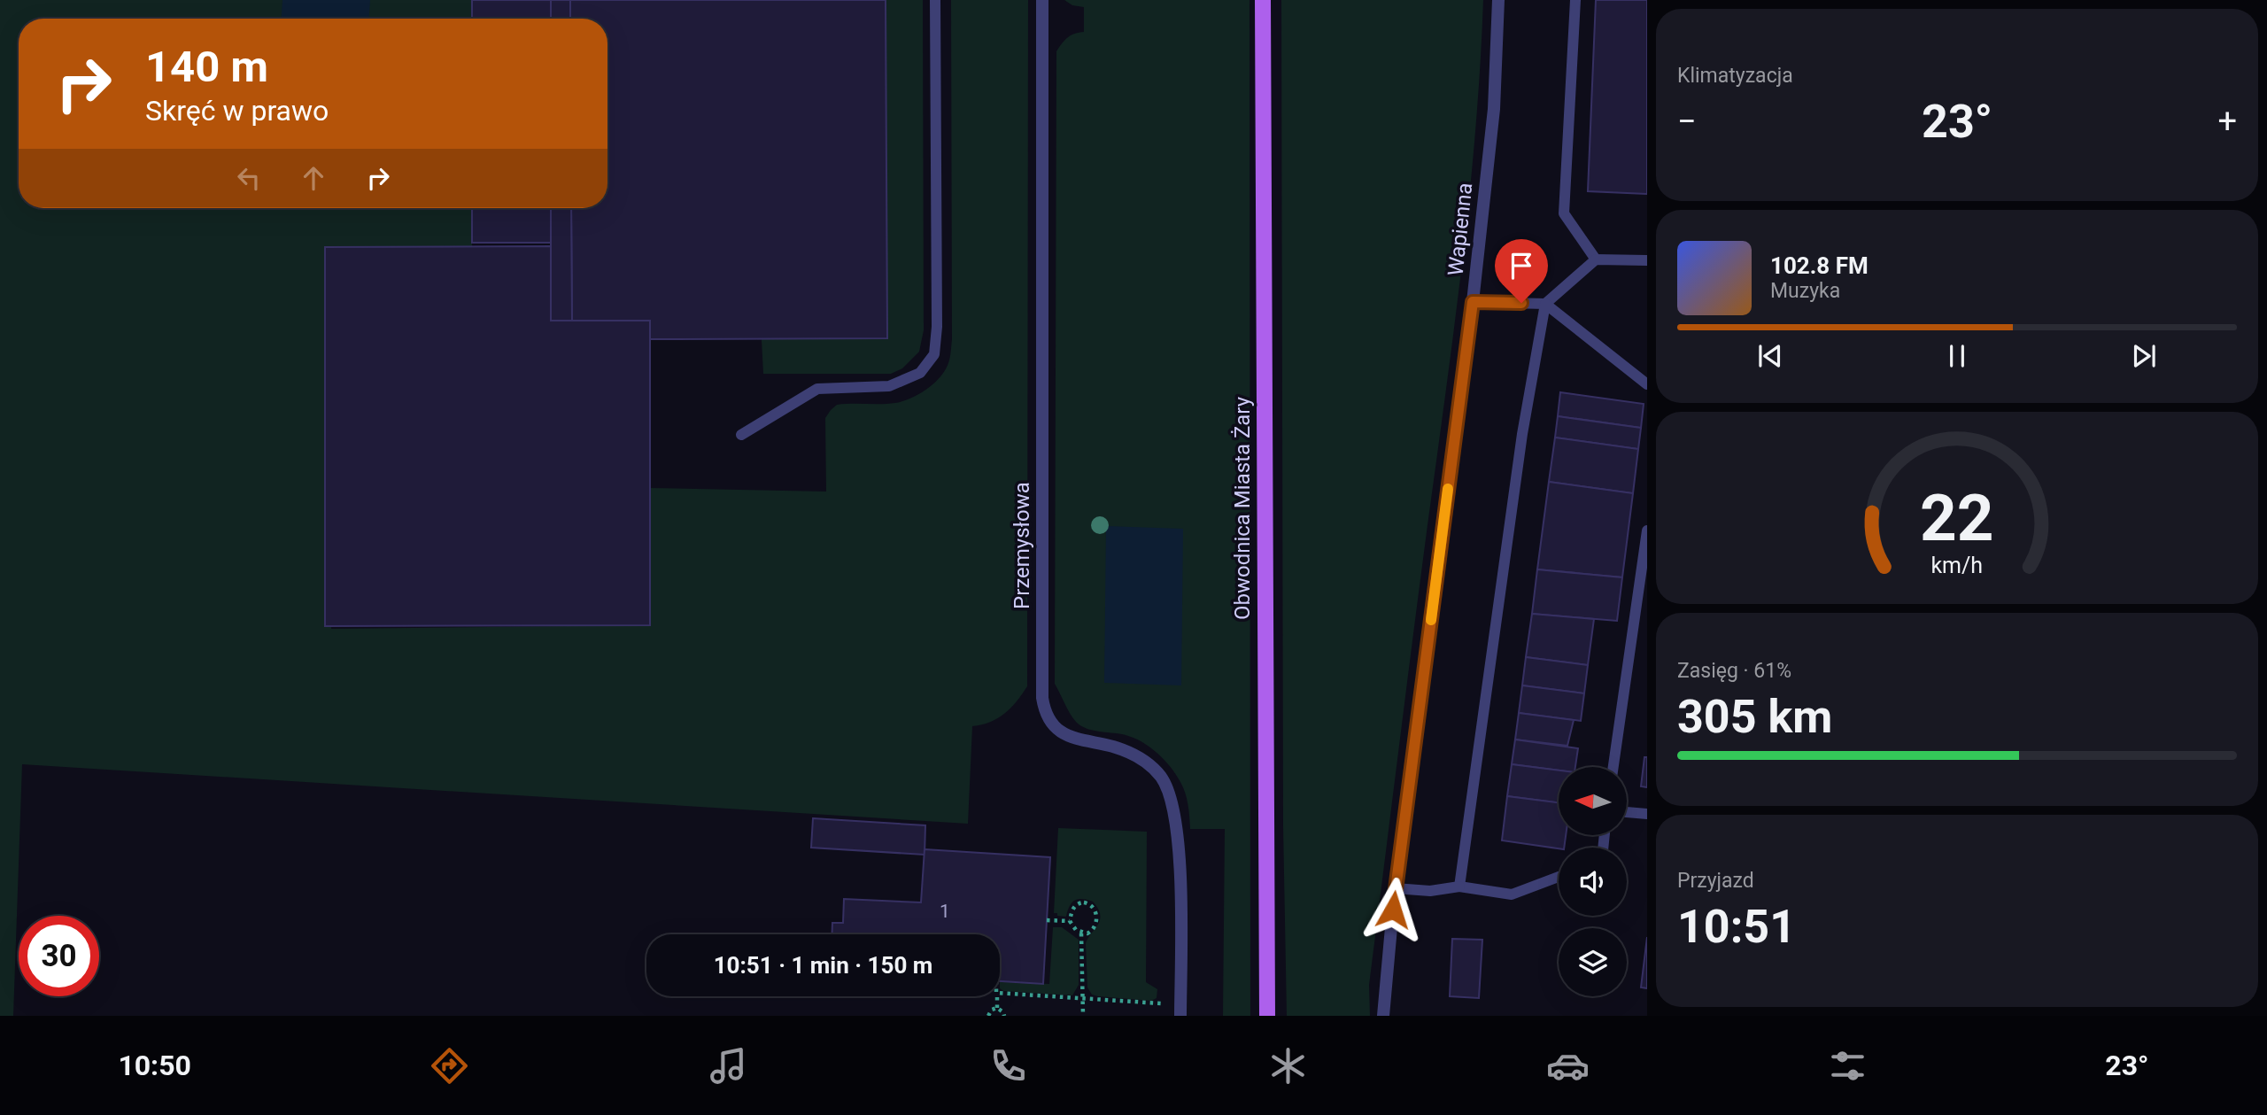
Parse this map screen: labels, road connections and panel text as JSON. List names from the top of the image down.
{
  "streets": {
    "main road": ["Obwodnica Miasta Żary"],
    "street": ["Wapienna", "Przemysłowa"]
  },
  "house_numbers": ["1"],
  "north": "left",
  "page": {
    "tile": [
      "Klimatyzacja",
      ["Zasięg · 61%", "305 km"],
      ["Przyjazd", "10:51"]
    ],
    "turn": ["140 m", "Skręć w prawo"],
    "heat": ["−", "23°", "+"],
    "song": ["102.8 FM", "Muzyka"],
    "limit": "30",
    "trip": "10:51 · 1 min · 150 m",
    "tabs": ["10:50", "23°"],
    "gauge": ["22", "km/h"]
  }
}
